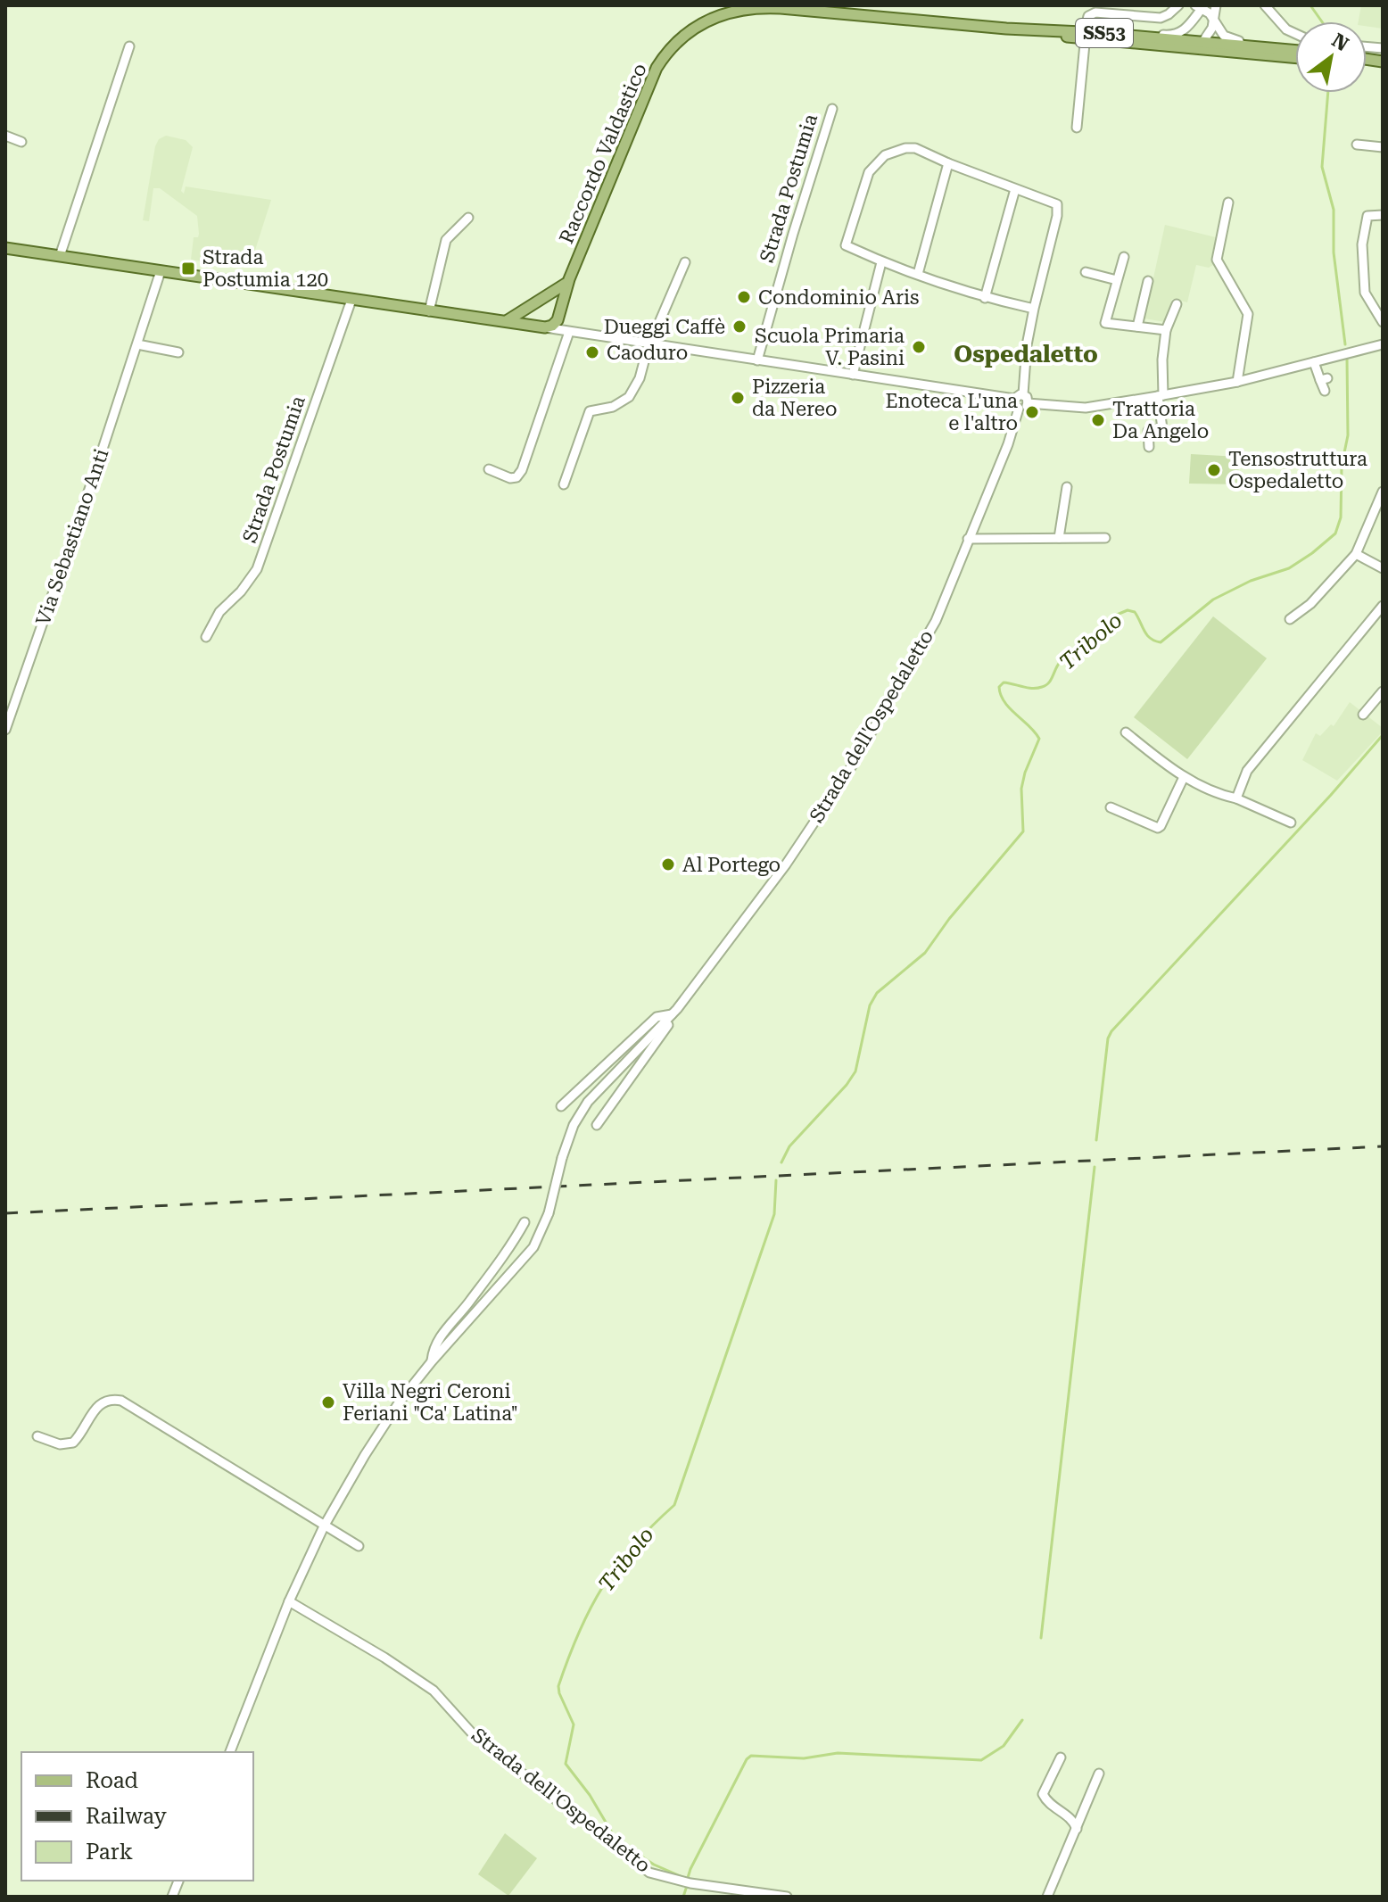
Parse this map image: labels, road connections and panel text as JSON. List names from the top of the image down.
{
  "streets": {
    "main road": ["SS53", "Raccordo Valdastico"],
    "street": ["Strada Postumia", "Via Sebastiano Anti", "Strada dell'Ospedaletto"]
  },
  "districts": ["Ospedaletto"],
  "water": ["Tribolo"],
  "places": {
    "transit": ["Strada Postumia 120"],
    "other": [
      "Condominio Aris",
      "Dueggi Caffè",
      "Scuola Primaria V. Pasini",
      "Caoduro",
      "Pizzeria da Nereo",
      "Enoteca L'una e l'altro",
      "Trattoria Da Angelo",
      "Tensostruttura Ospedaletto",
      "Al Portego",
      "Villa Negri Ceroni Feriani \"Ca' Latina\""
    ]
  },
  "legend": ["Road", "Railway", "Park"],
  "north": "top right"
}
